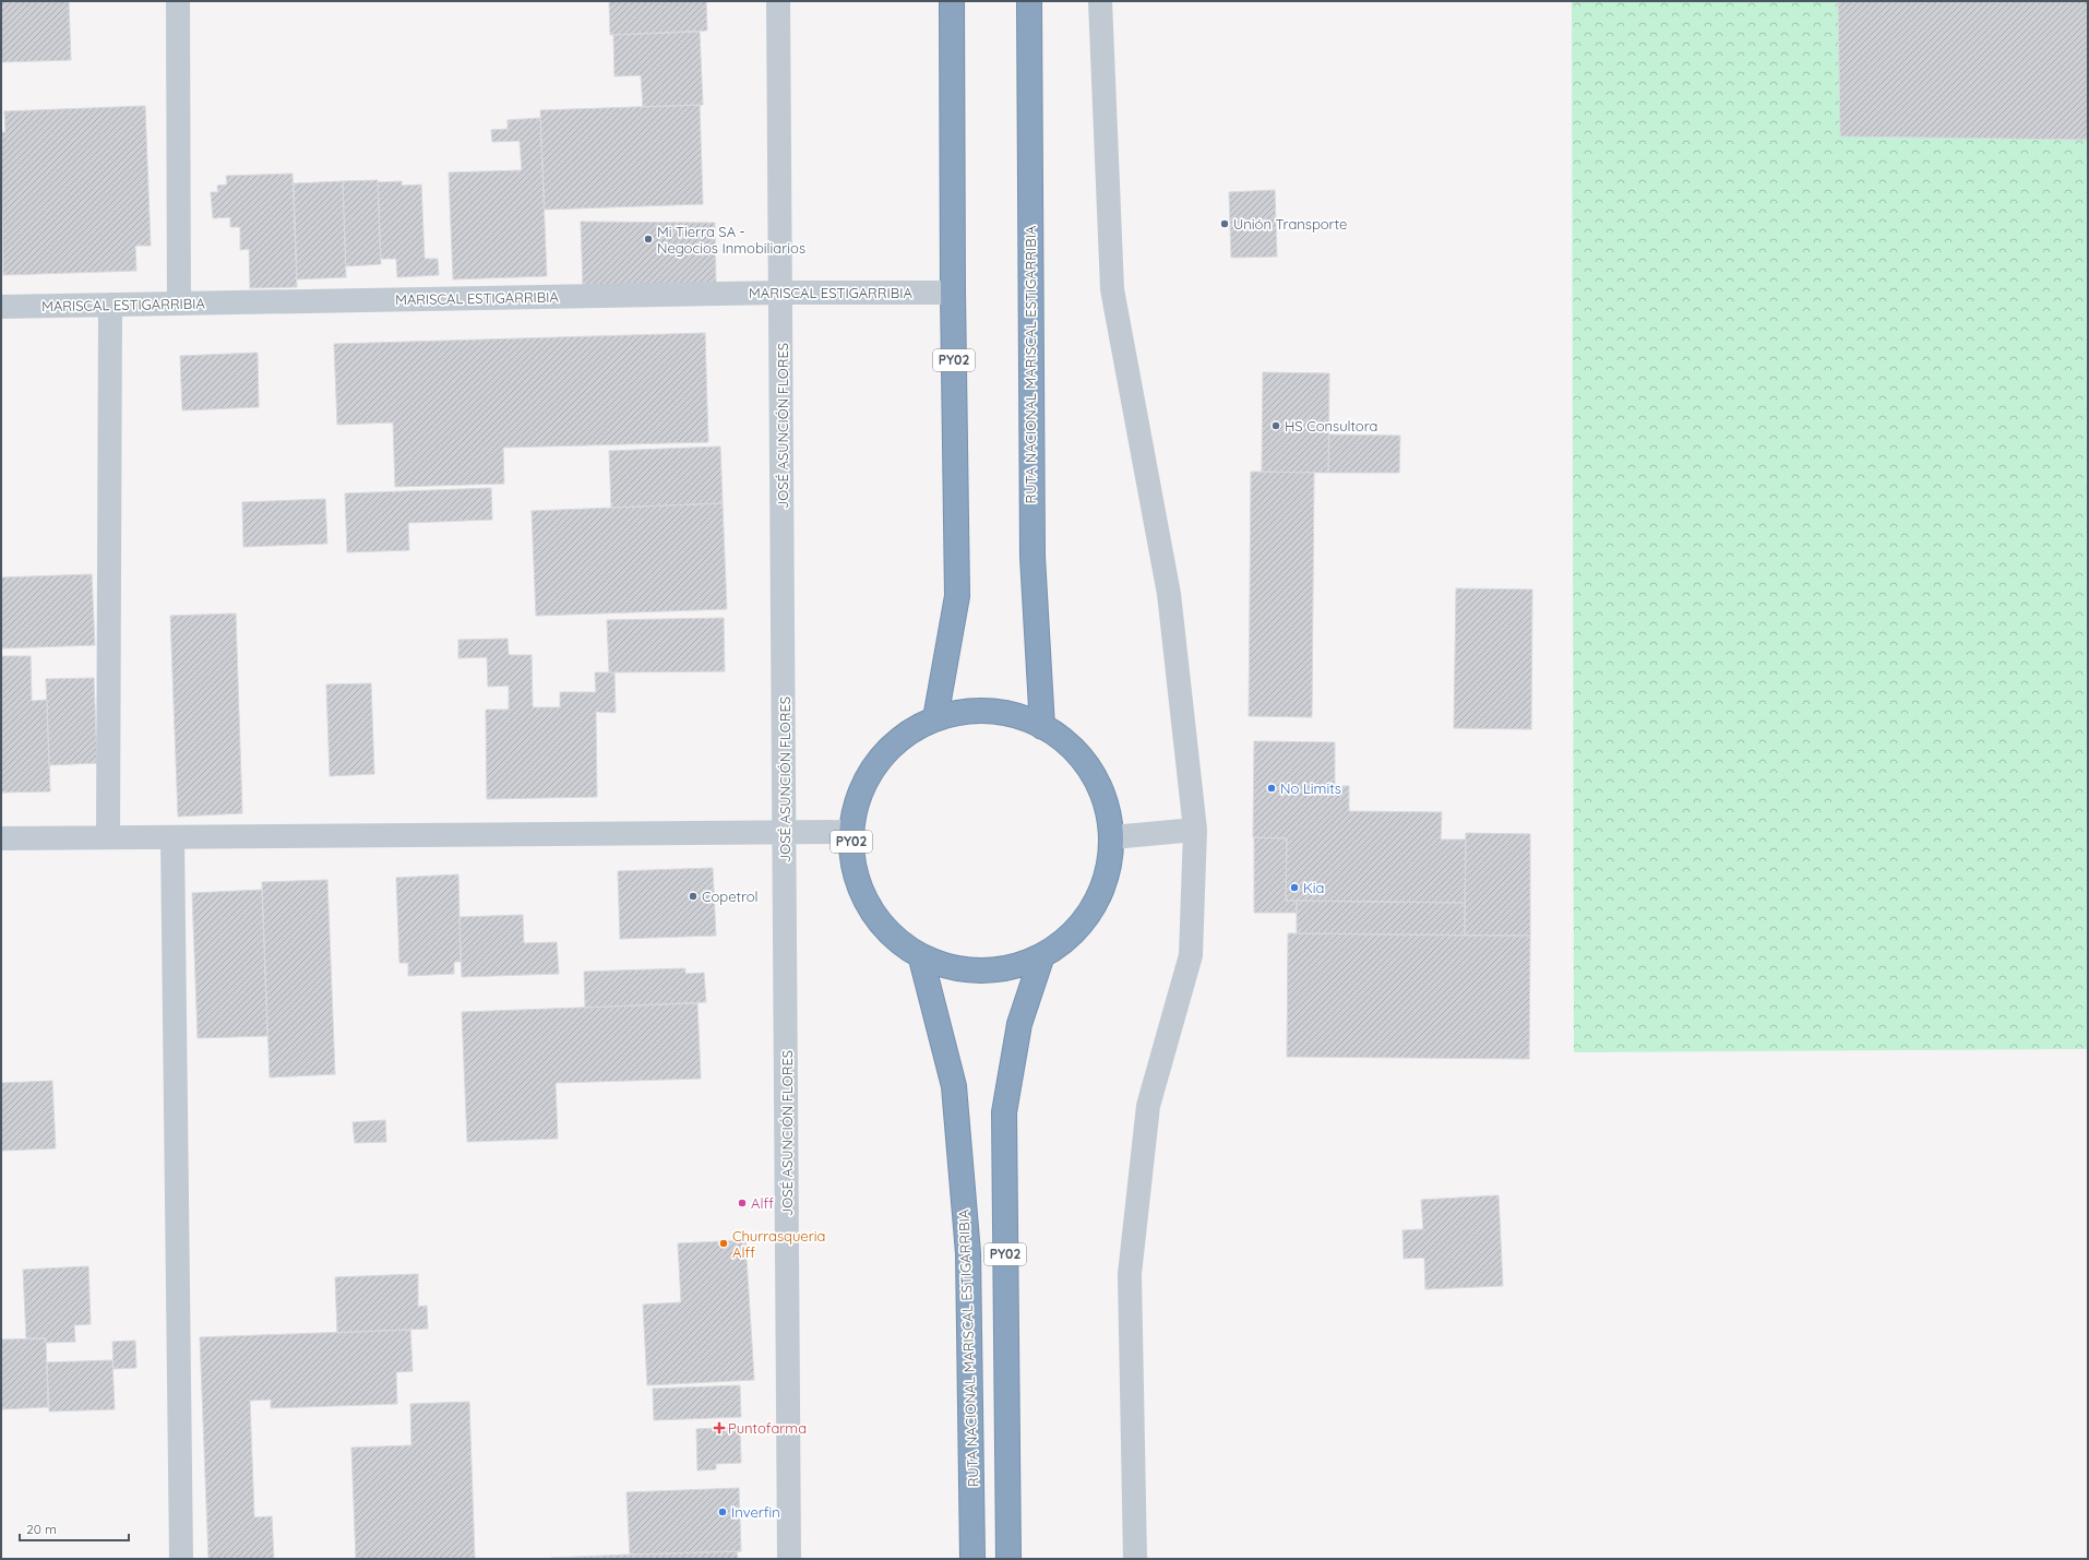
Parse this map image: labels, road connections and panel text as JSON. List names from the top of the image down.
{
  "streets": {
    "highway": ["PY02", "RUTA NACIONAL MARISCAL ESTIGARRIBIA"],
    "street": ["MARISCAL ESTIGARRIBIA", "JOSÉ ASUNCIÓN FLORES"]
  },
  "crossings": [
    ["MARISCAL ESTIGARRIBIA", "PY02"],
    ["MARISCAL ESTIGARRIBIA", "JOSÉ ASUNCIÓN FLORES"],
    ["PY02", "RUTA NACIONAL MARISCAL ESTIGARRIBIA"]
  ],
  "places": {
    "other": [
      "Unión Transporte",
      "Mi Tierra SA - Negocios Inmobiliarios",
      "HS Consultora",
      "No Limits",
      "Kia",
      "Copetrol",
      "Alff",
      "Churrasqueria Alff",
      "Inverfin"
    ],
    "health": ["Puntofarma"]
  },
  "scale_bar": "20 m"
}
